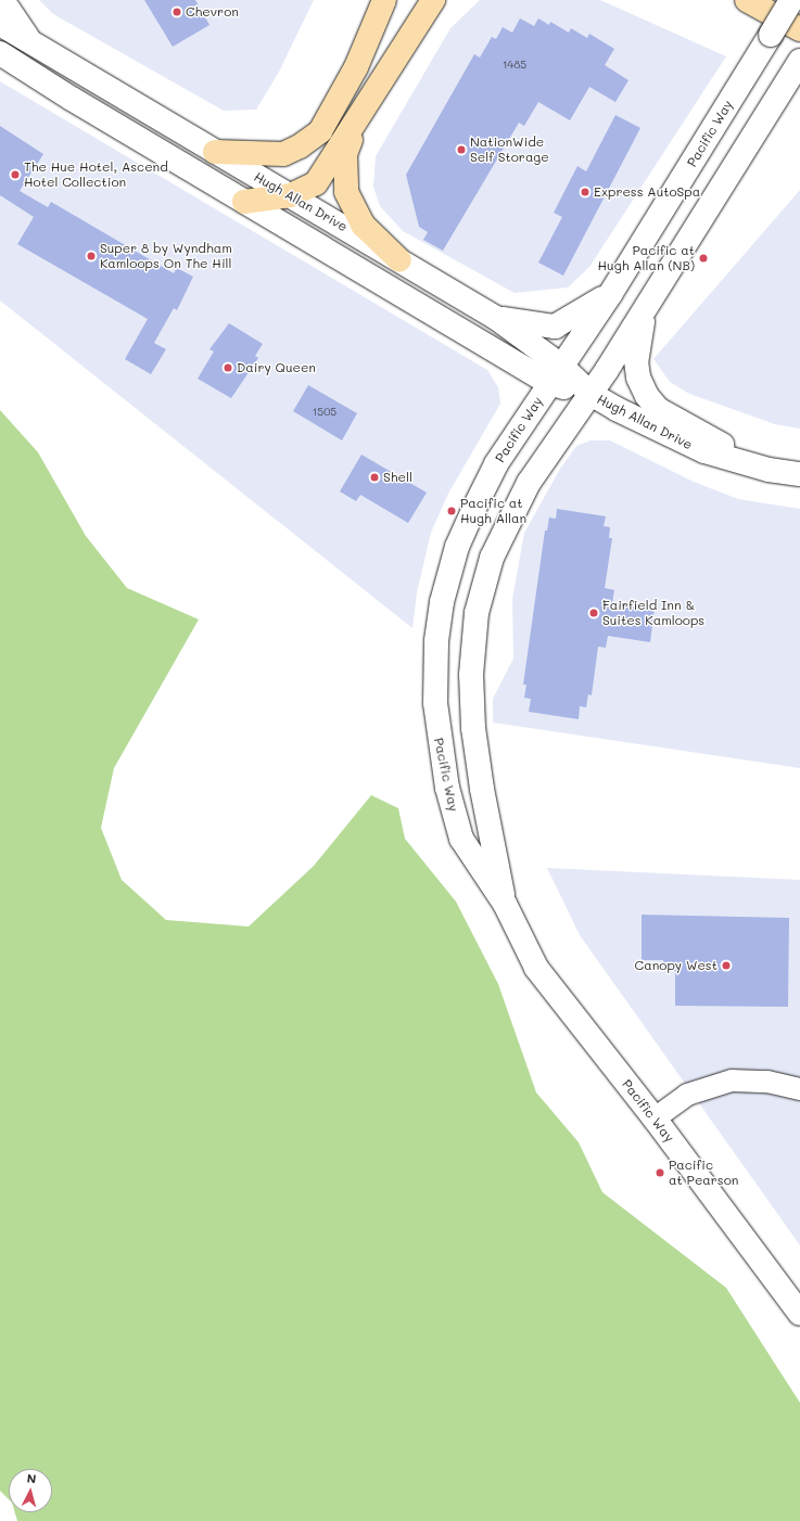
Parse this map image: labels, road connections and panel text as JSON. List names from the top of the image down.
{
  "streets": {
    "main road": ["Pacific Way", "Hugh Allan Drive"]
  },
  "crossings": [
    ["Pacific Way", "Hugh Allan Drive"]
  ],
  "places": [
    "Chevron",
    "NationWide Self Storage",
    "The Hue Hotel, Ascend Hotel Collection",
    "Express AutoSpa",
    "Super 8 by Wyndham Kamloops On The Hill",
    "Pacific at Hugh Allan (NB)",
    "Dairy Queen",
    "Shell",
    "Pacific at Hugh Allan",
    "Fairfield Inn & Suites Kamloops",
    "Canopy West",
    "Pacific at Pearson"
  ],
  "house_numbers": ["1485", "1505"],
  "north": "top"
}
